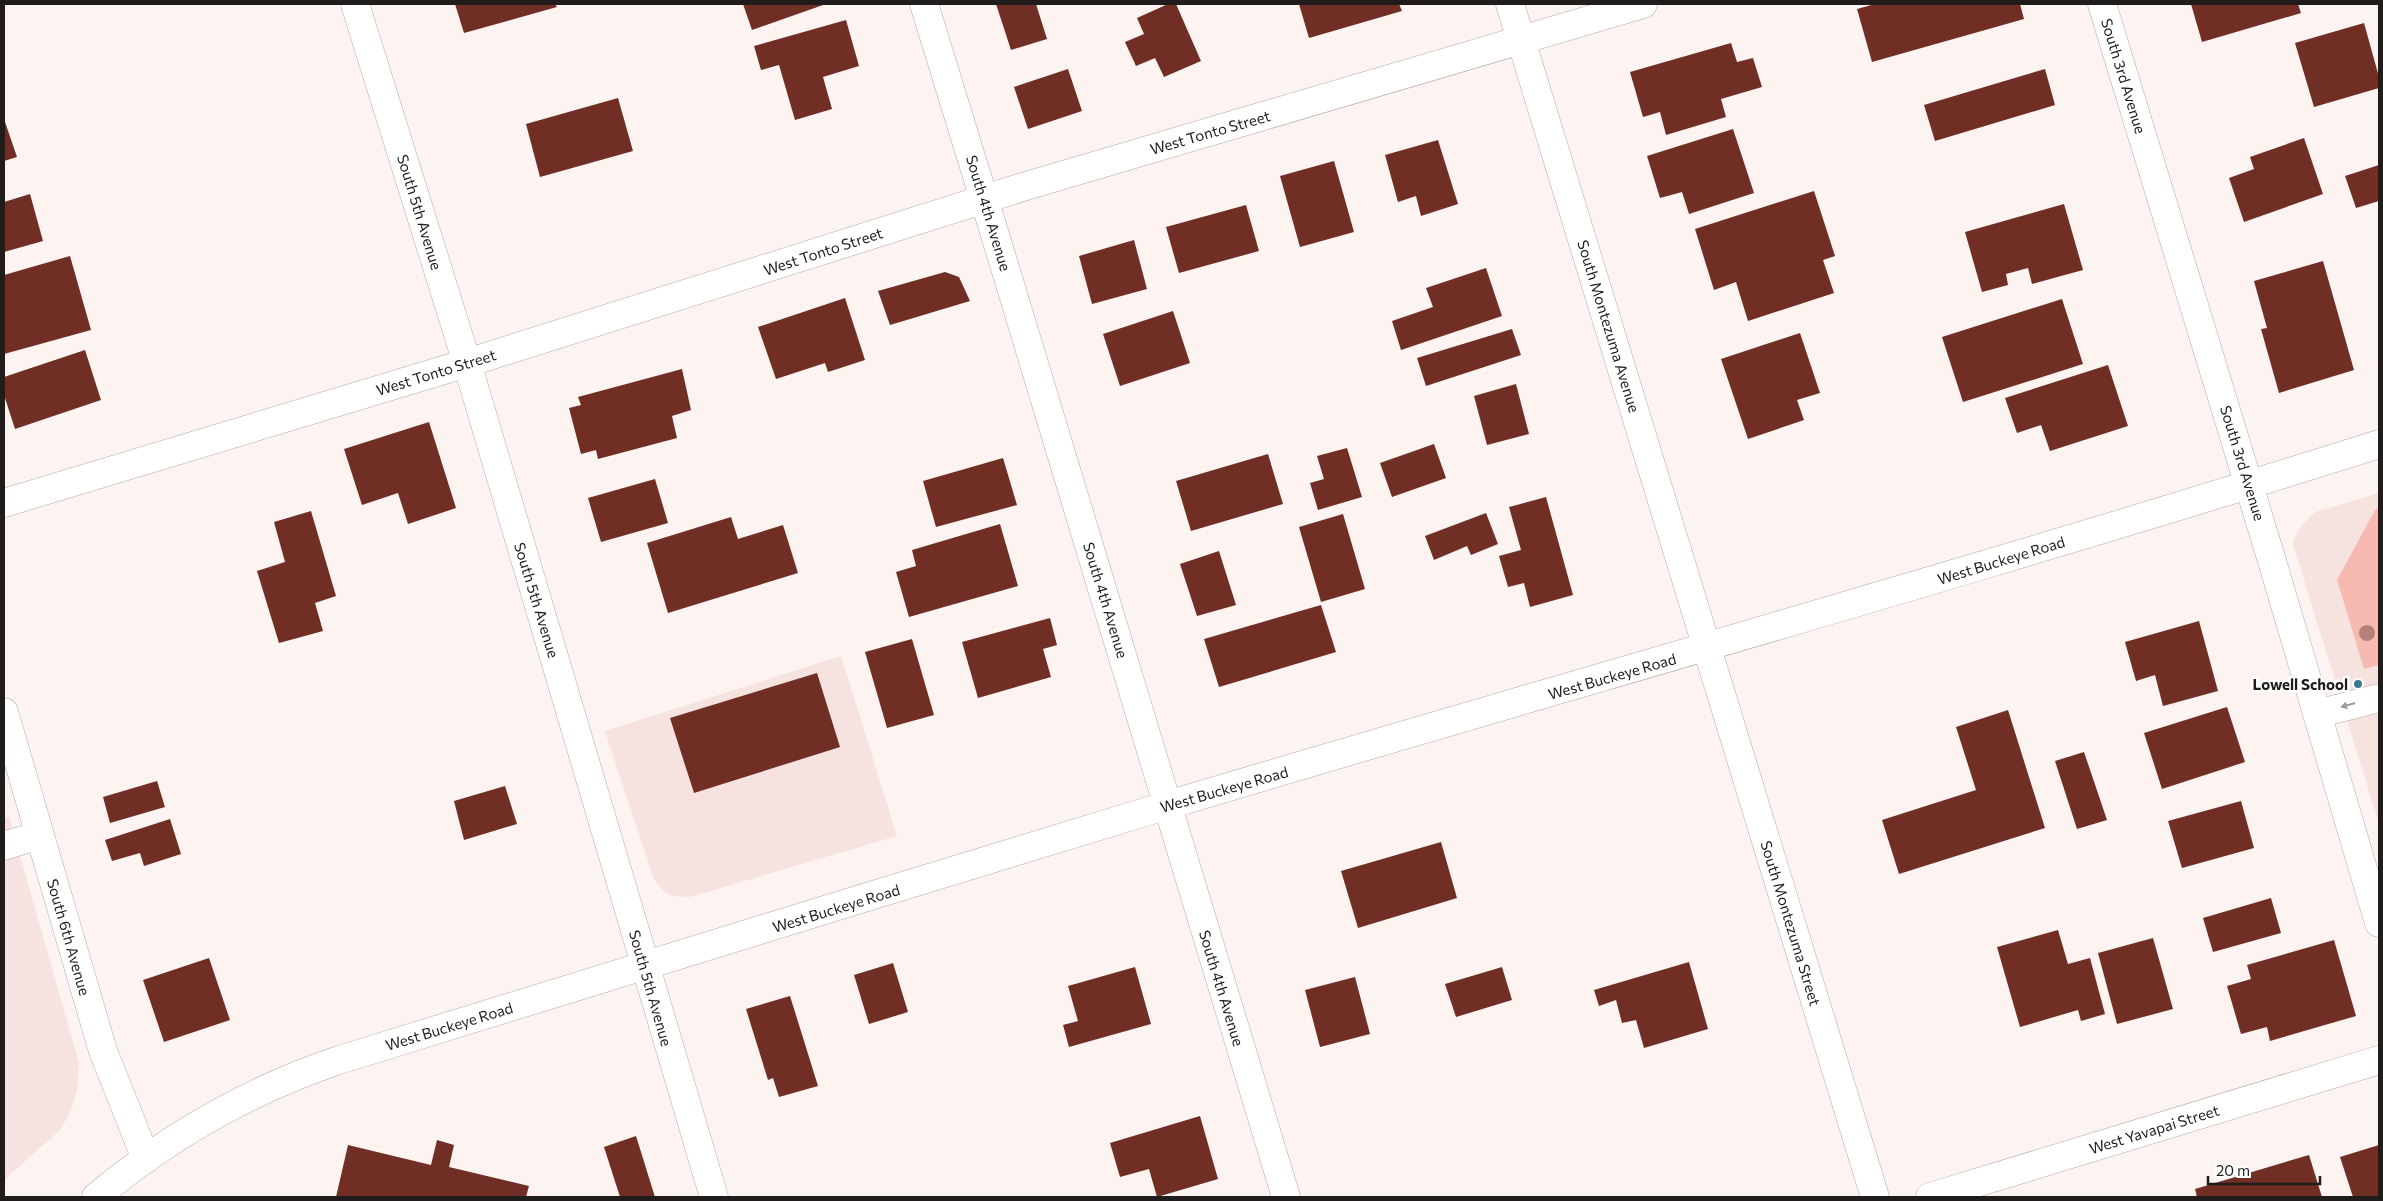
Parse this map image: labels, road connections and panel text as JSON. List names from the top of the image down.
{
  "streets": {
    "street": [
      "South 3rd Avenue",
      "West Tonto Street",
      "South 5th Avenue",
      "South 4th Avenue",
      "South Montezuma Avenue",
      "West Buckeye Road",
      "South Montezuma Street",
      "South 6th Avenue",
      "West Yavapai Street"
    ]
  },
  "crossings": [
    ["South 3rd Avenue", "West Buckeye Road"],
    ["West Tonto Street", "South 5th Avenue"],
    ["West Tonto Street", "South 4th Avenue"],
    ["West Tonto Street", "South Montezuma Avenue"],
    ["South 5th Avenue", "West Buckeye Road"],
    ["South 4th Avenue", "West Buckeye Road"],
    ["South Montezuma Avenue", "West Buckeye Road"],
    ["South Montezuma Avenue", "South Montezuma Street"],
    ["West Buckeye Road", "South Montezuma Street"],
    ["West Buckeye Road", "South 6th Avenue"]
  ],
  "places": ["Lowell School"],
  "scale_bar": "20 m"
}
